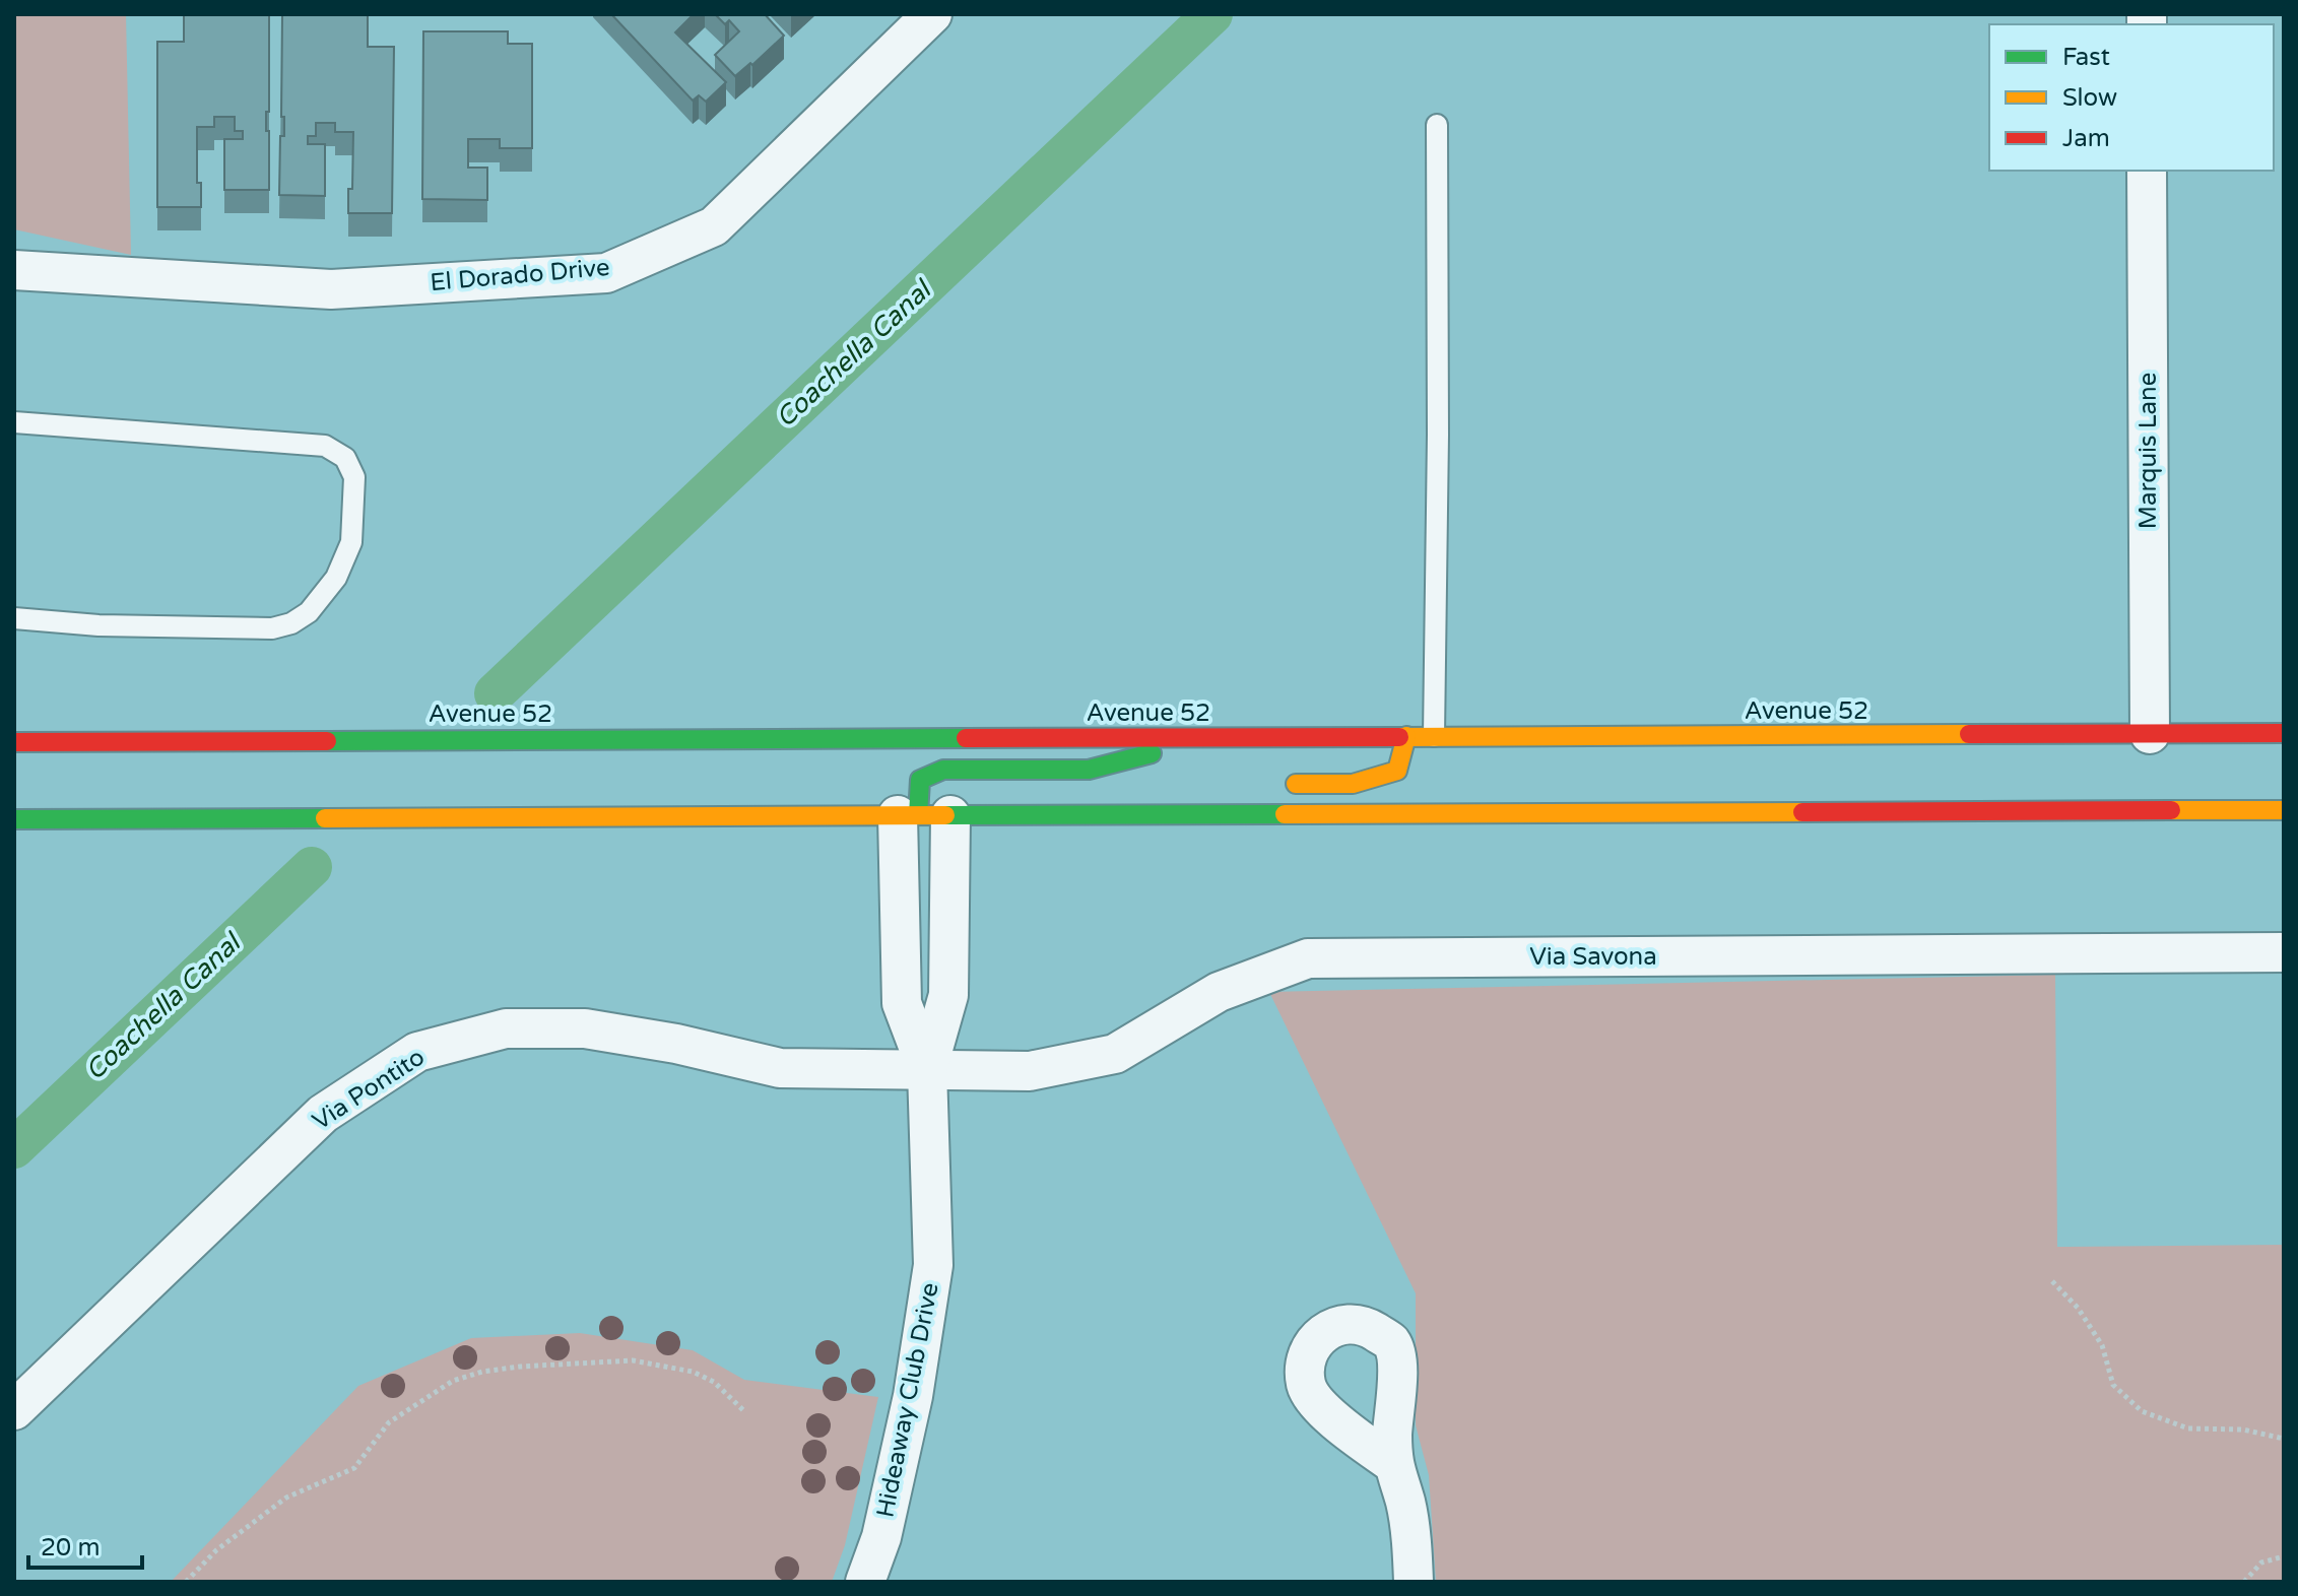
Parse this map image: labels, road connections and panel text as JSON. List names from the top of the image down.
{
  "streets": {
    "main road": ["Avenue 52"],
    "street": [
      "El Dorado Drive",
      "Marquis Lane",
      "Via Savona",
      "Via Pontito",
      "Hideaway Club Drive"
    ]
  },
  "crossings": [
    ["Marquis Lane", "Avenue 52"],
    ["Via Savona", "Via Pontito"],
    ["Via Savona", "Hideaway Club Drive"],
    ["Via Pontito", "Hideaway Club Drive"]
  ],
  "water": ["Coachella Canal"],
  "legend": ["Fast", "Slow", "Jam"],
  "scale_bar": "20 m"
}
